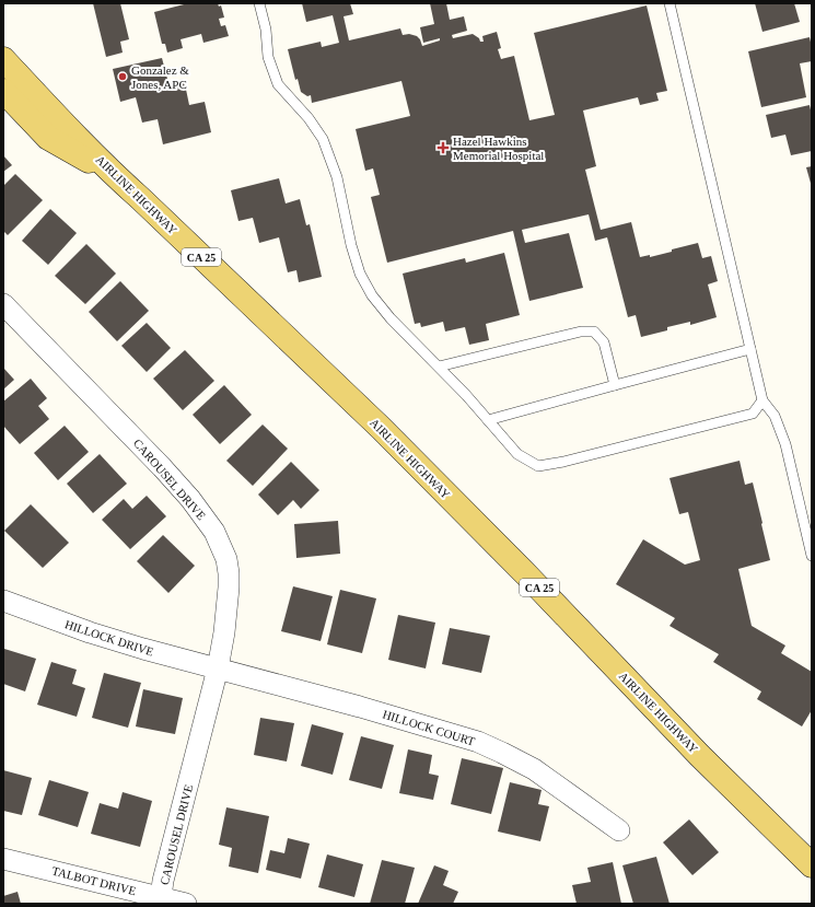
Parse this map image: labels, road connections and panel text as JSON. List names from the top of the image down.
{
  "streets": {
    "main road": ["AIRLINE HIGHWAY", "CA 25"],
    "street": [
      "CAROUSEL DRIVE",
      "HILLOCK DRIVE",
      "HILLOCK COURT",
      "TALBOT DRIVE"
    ]
  },
  "crossings": [
    ["CAROUSEL DRIVE", "HILLOCK DRIVE"],
    ["CAROUSEL DRIVE", "HILLOCK COURT"],
    ["CAROUSEL DRIVE", "TALBOT DRIVE"],
    ["HILLOCK DRIVE", "HILLOCK COURT"]
  ],
  "places": {
    "other": ["Gonzalez & Jones, APC"],
    "health": ["Hazel Hawkins Memorial Hospital"]
  }
}
